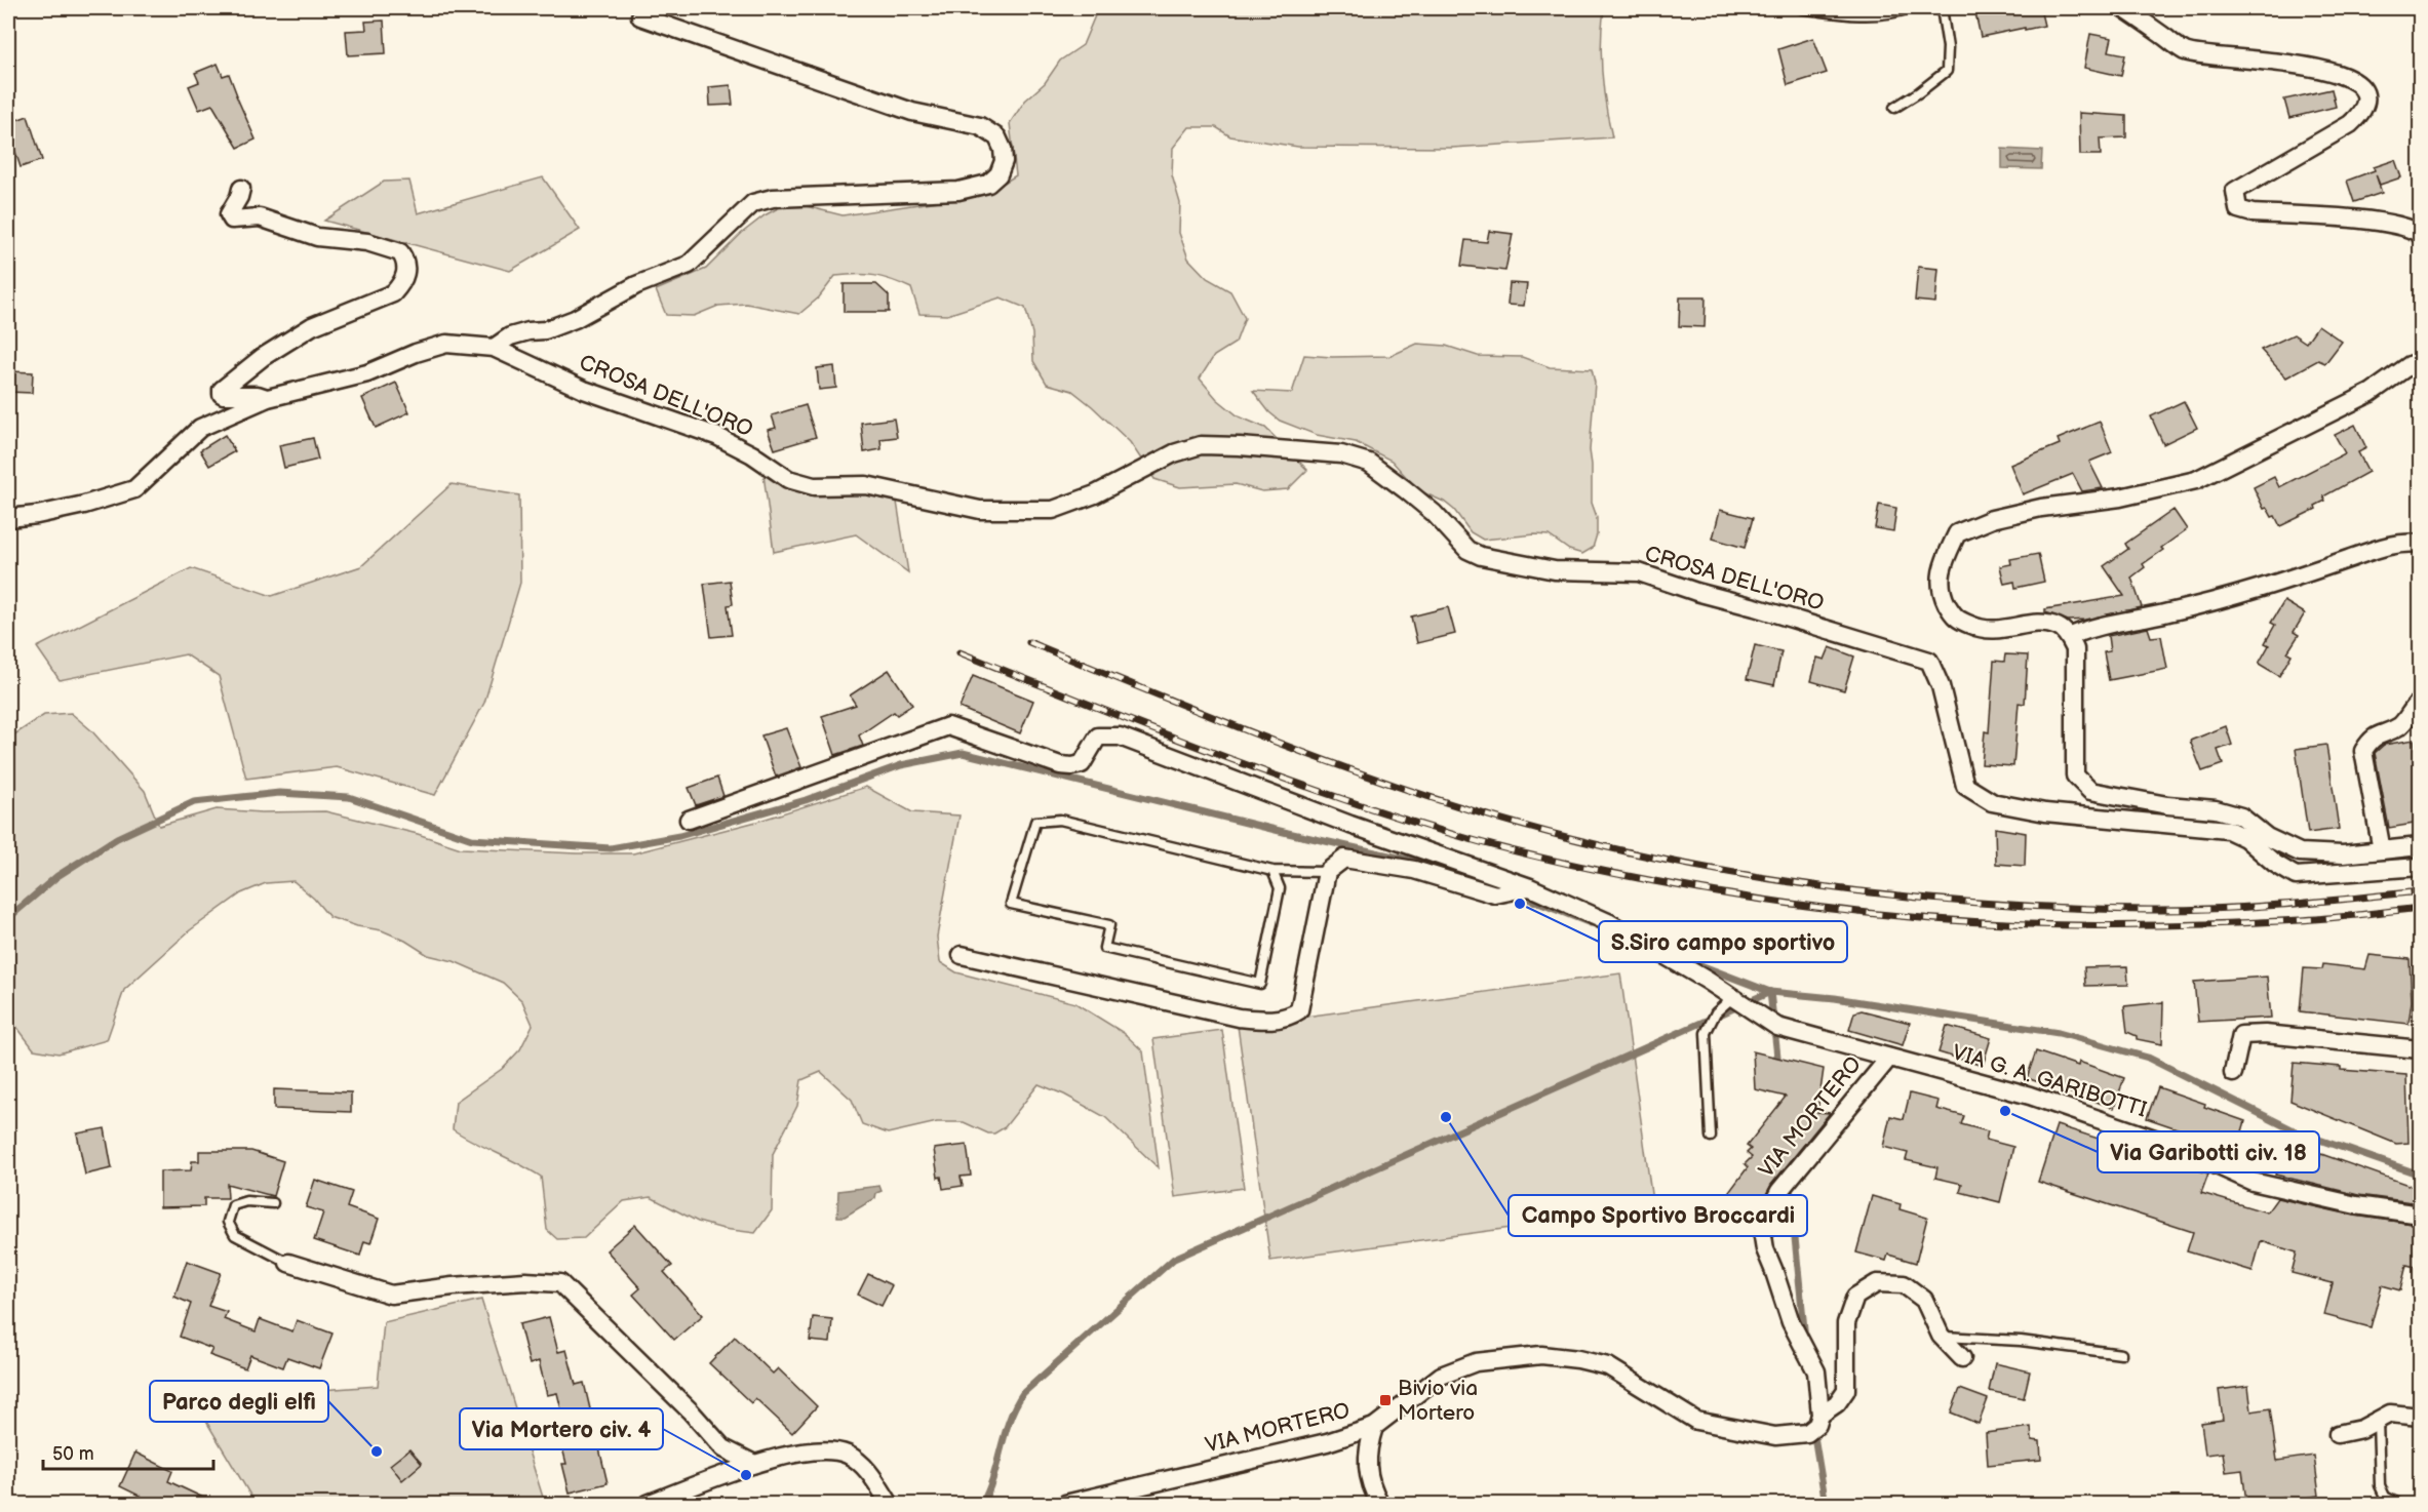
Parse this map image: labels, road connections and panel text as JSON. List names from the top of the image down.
{
  "streets": {
    "street": ["CROSA DELL'ORO", "VIA G. A. GARIBOTTI", "VIA MORTERO"]
  },
  "crossings": [
    ["VIA G. A. GARIBOTTI", "VIA MORTERO"]
  ],
  "places": {
    "other": [
      "S.Siro campo sportivo",
      "Via Garibotti civ. 18",
      "Campo Sportivo Broccardi",
      "Parco degli elfi",
      "Via Mortero civ. 4"
    ],
    "transit": ["Bivio via Mortero"]
  },
  "scale_bar": "50 m"
}
